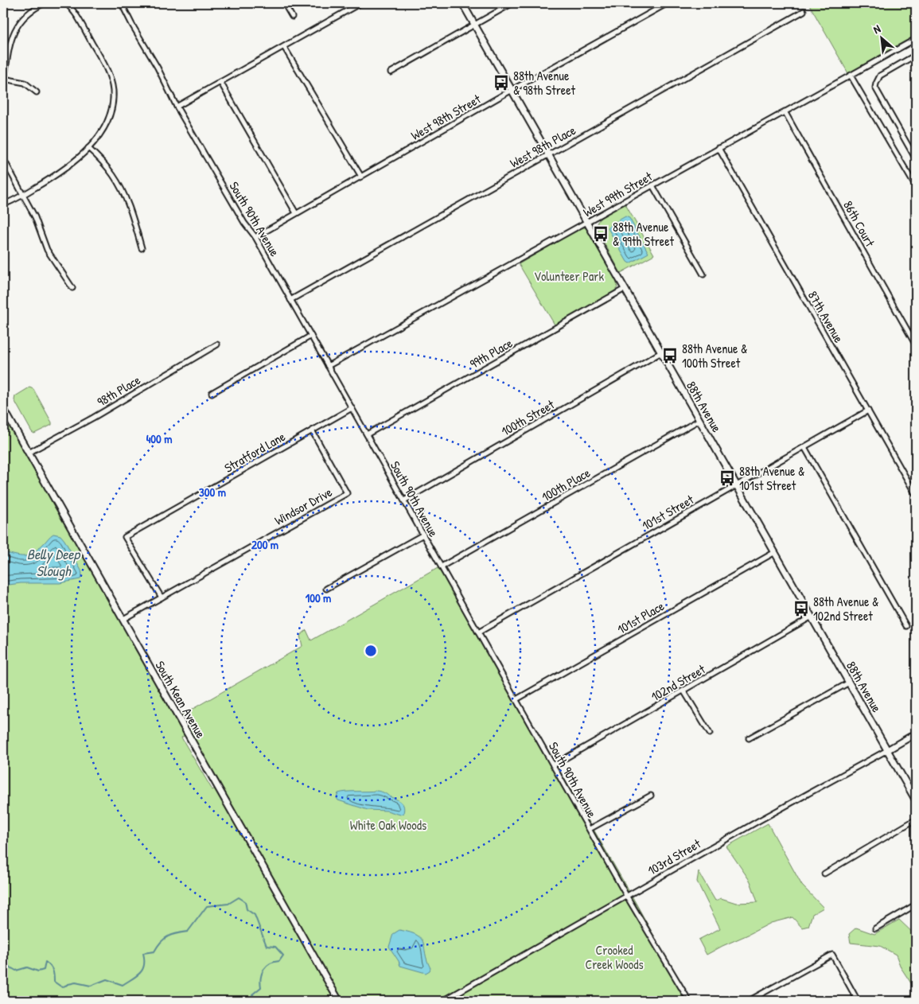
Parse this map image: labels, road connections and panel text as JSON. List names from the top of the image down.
{
  "streets": {
    "street": [
      "West 98th Street",
      "West 98th Place",
      "West 99th Street",
      "South 90th Avenue",
      "86th Court",
      "87th Avenue",
      "99th Place",
      "98th Place",
      "88th Avenue",
      "100th Street",
      "Stratford Lane",
      "100th Place",
      "Windsor Drive",
      "101st Street",
      "101st Place",
      "102nd Street",
      "South Kean Avenue",
      "103rd Street"
    ]
  },
  "crossings": [
    ["West 98th Street", "South 90th Avenue"],
    ["West 98th Street", "88th Avenue"],
    ["West 98th Place", "South 90th Avenue"],
    ["West 98th Place", "88th Avenue"],
    ["West 99th Street", "South 90th Avenue"],
    ["West 99th Street", "86th Court"],
    ["West 99th Street", "87th Avenue"],
    ["West 99th Street", "88th Avenue"],
    ["South 90th Avenue", "99th Place"],
    ["South 90th Avenue", "100th Street"],
    ["South 90th Avenue", "Stratford Lane"],
    ["South 90th Avenue", "100th Place"],
    ["South 90th Avenue", "101st Street"],
    ["South 90th Avenue", "101st Place"],
    ["South 90th Avenue", "102nd Street"],
    ["South 90th Avenue", "103rd Street"],
    ["87th Avenue", "101st Street"],
    ["99th Place", "88th Avenue"],
    ["98th Place", "South Kean Avenue"],
    ["88th Avenue", "100th Street"],
    ["88th Avenue", "100th Place"],
    ["88th Avenue", "101st Street"],
    ["88th Avenue", "101st Place"],
    ["88th Avenue", "102nd Street"],
    ["88th Avenue", "103rd Street"],
    ["Stratford Lane", "Windsor Drive"],
    ["Windsor Drive", "South Kean Avenue"]
  ],
  "water": ["Belly Deep Slough"],
  "parks": ["Volunteer Park", "White Oak Woods", "Crooked Creek Woods"],
  "places": {
    "bus stop": [
      "88th Avenue & 98th Street",
      "88th Avenue & 99th Street",
      "88th Avenue & 100th Street",
      "88th Avenue & 101st Street",
      "88th Avenue & 102nd Street"
    ]
  },
  "north": "top left",
  "rings": [
    "400 m",
    "300 m",
    "200 m",
    "100 m"
  ]
}
